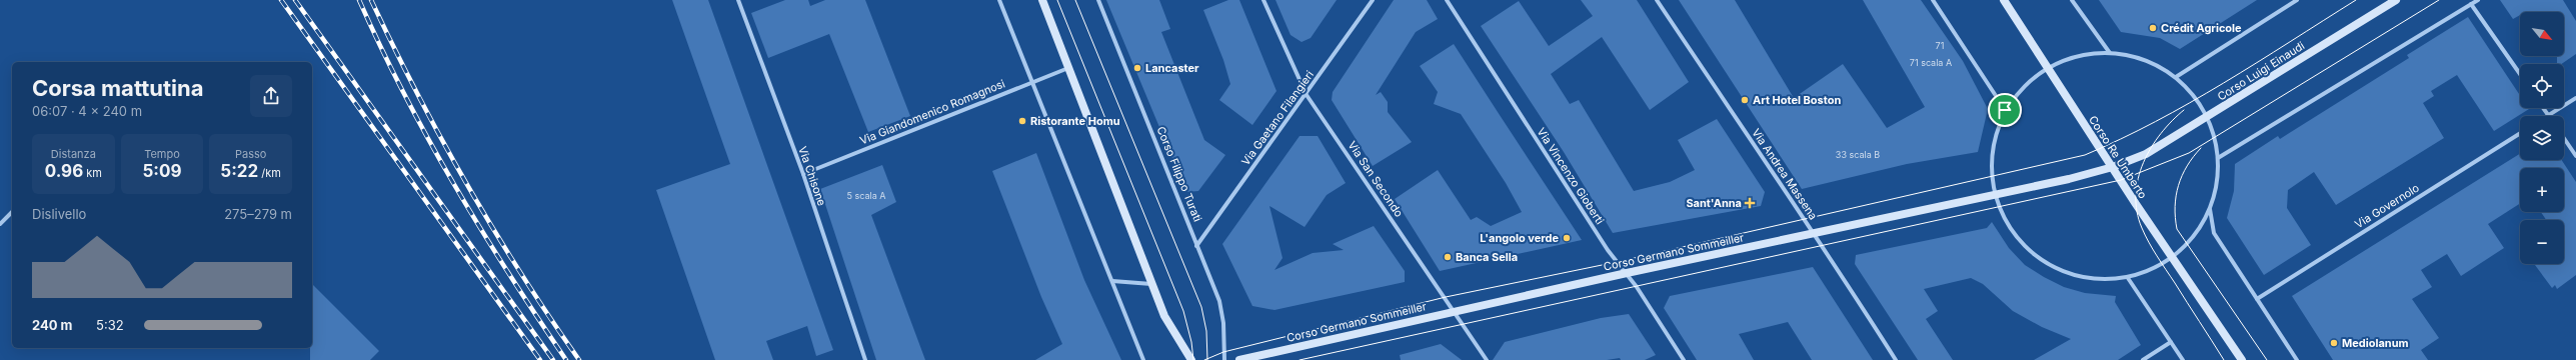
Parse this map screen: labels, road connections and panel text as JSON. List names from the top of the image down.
{
  "streets": {
    "main road": ["Corso Luigi Einaudi", "Corso Re Umberto", "Corso Germano Sommeiller"],
    "street": [
      "Via Giandomenico Romagnosi",
      "Via Gaetano Filangieri",
      "Corso Filippo Turati",
      "Via Andrea Massena",
      "Via Chisone",
      "Via Vincenzo Gioberti",
      "Via San Secondo",
      "Via Governolo"
    ]
  },
  "crossings": [
    ["Corso Luigi Einaudi", "Corso Re Umberto"],
    ["Corso Luigi Einaudi", "Corso Germano Sommeiller"],
    ["Via Giandomenico Romagnosi", "Via Chisone"],
    ["Via Gaetano Filangieri", "Corso Filippo Turati"],
    ["Via Gaetano Filangieri", "Via San Secondo"],
    ["Corso Re Umberto", "Corso Germano Sommeiller"],
    ["Via Andrea Massena", "Corso Germano Sommeiller"],
    ["Via Vincenzo Gioberti", "Corso Germano Sommeiller"],
    ["Via San Secondo", "Corso Germano Sommeiller"]
  ],
  "places": {
    "other": [
      "Crédit Agricole",
      "Lancaster",
      "Art Hotel Boston",
      "Ristorante Homu",
      "L'angolo verde",
      "Banca Sella",
      "Mediolanum"
    ],
    "health": ["Sant'Anna"]
  },
  "house_numbers": [
    "71",
    "71 scala A",
    "33 scala B",
    "5 scala A"
  ],
  "north": "bottom right",
  "page": {
    "map_buttons": ["+", "−"],
    "heading": ["Corsa mattutina", "06:07 · 4 × 240 m"],
    "stats": [
      ["Distanza", "0.96 km"],
      ["Tempo", "5:09"],
      ["Passo", "5:22 /km"]
    ],
    "chart": ["Dislivello", "275–279 m"],
    "list": [
      {
        "name": "240 m",
        "note": "5:32"
      }
    ]
  }
}
